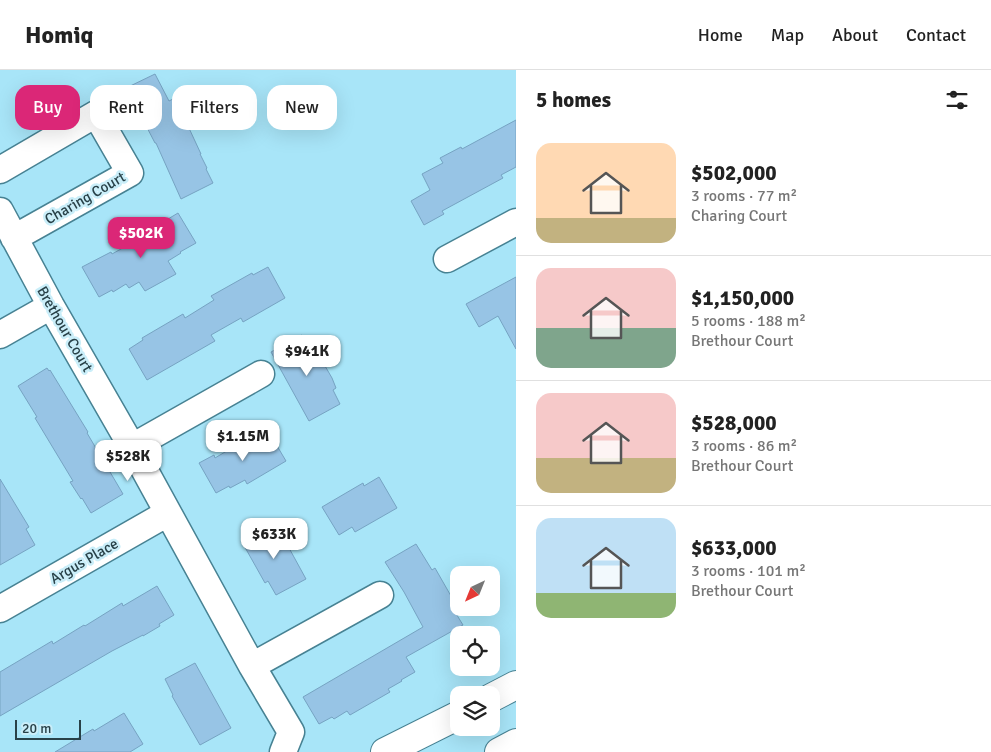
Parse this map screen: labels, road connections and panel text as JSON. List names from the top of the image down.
{
  "streets": {
    "street": ["Charing Court", "Brethour Court", "Argus Place"]
  },
  "crossings": [
    ["Charing Court", "Brethour Court"],
    ["Brethour Court", "Argus Place"]
  ],
  "scale_bar": "20 m",
  "north": "bottom left",
  "page": {
    "header": "Homiq",
    "nav": [
      "Home",
      "Map",
      "About",
      "Contact"
    ],
    "heading": "5 homes",
    "chip": [
      "Buy",
      "Rent",
      "Filters",
      "New"
    ],
    "list": [
      {
        "name": "$502,000",
        "note": "3 rooms · 77 m² · Charing Court"
      },
      {
        "name": "$1,150,000",
        "note": "5 rooms · 188 m² · Brethour Court"
      },
      {
        "name": "$528,000",
        "note": "3 rooms · 86 m² · Brethour Court"
      },
      {
        "name": "$633,000",
        "note": "3 rooms · 101 m² · Brethour Court"
      }
    ],
    "price": [
      "$502K",
      "$941K",
      "$1.15M",
      "$528K",
      "$633K"
    ],
    "scale": "20 m"
  }
}
